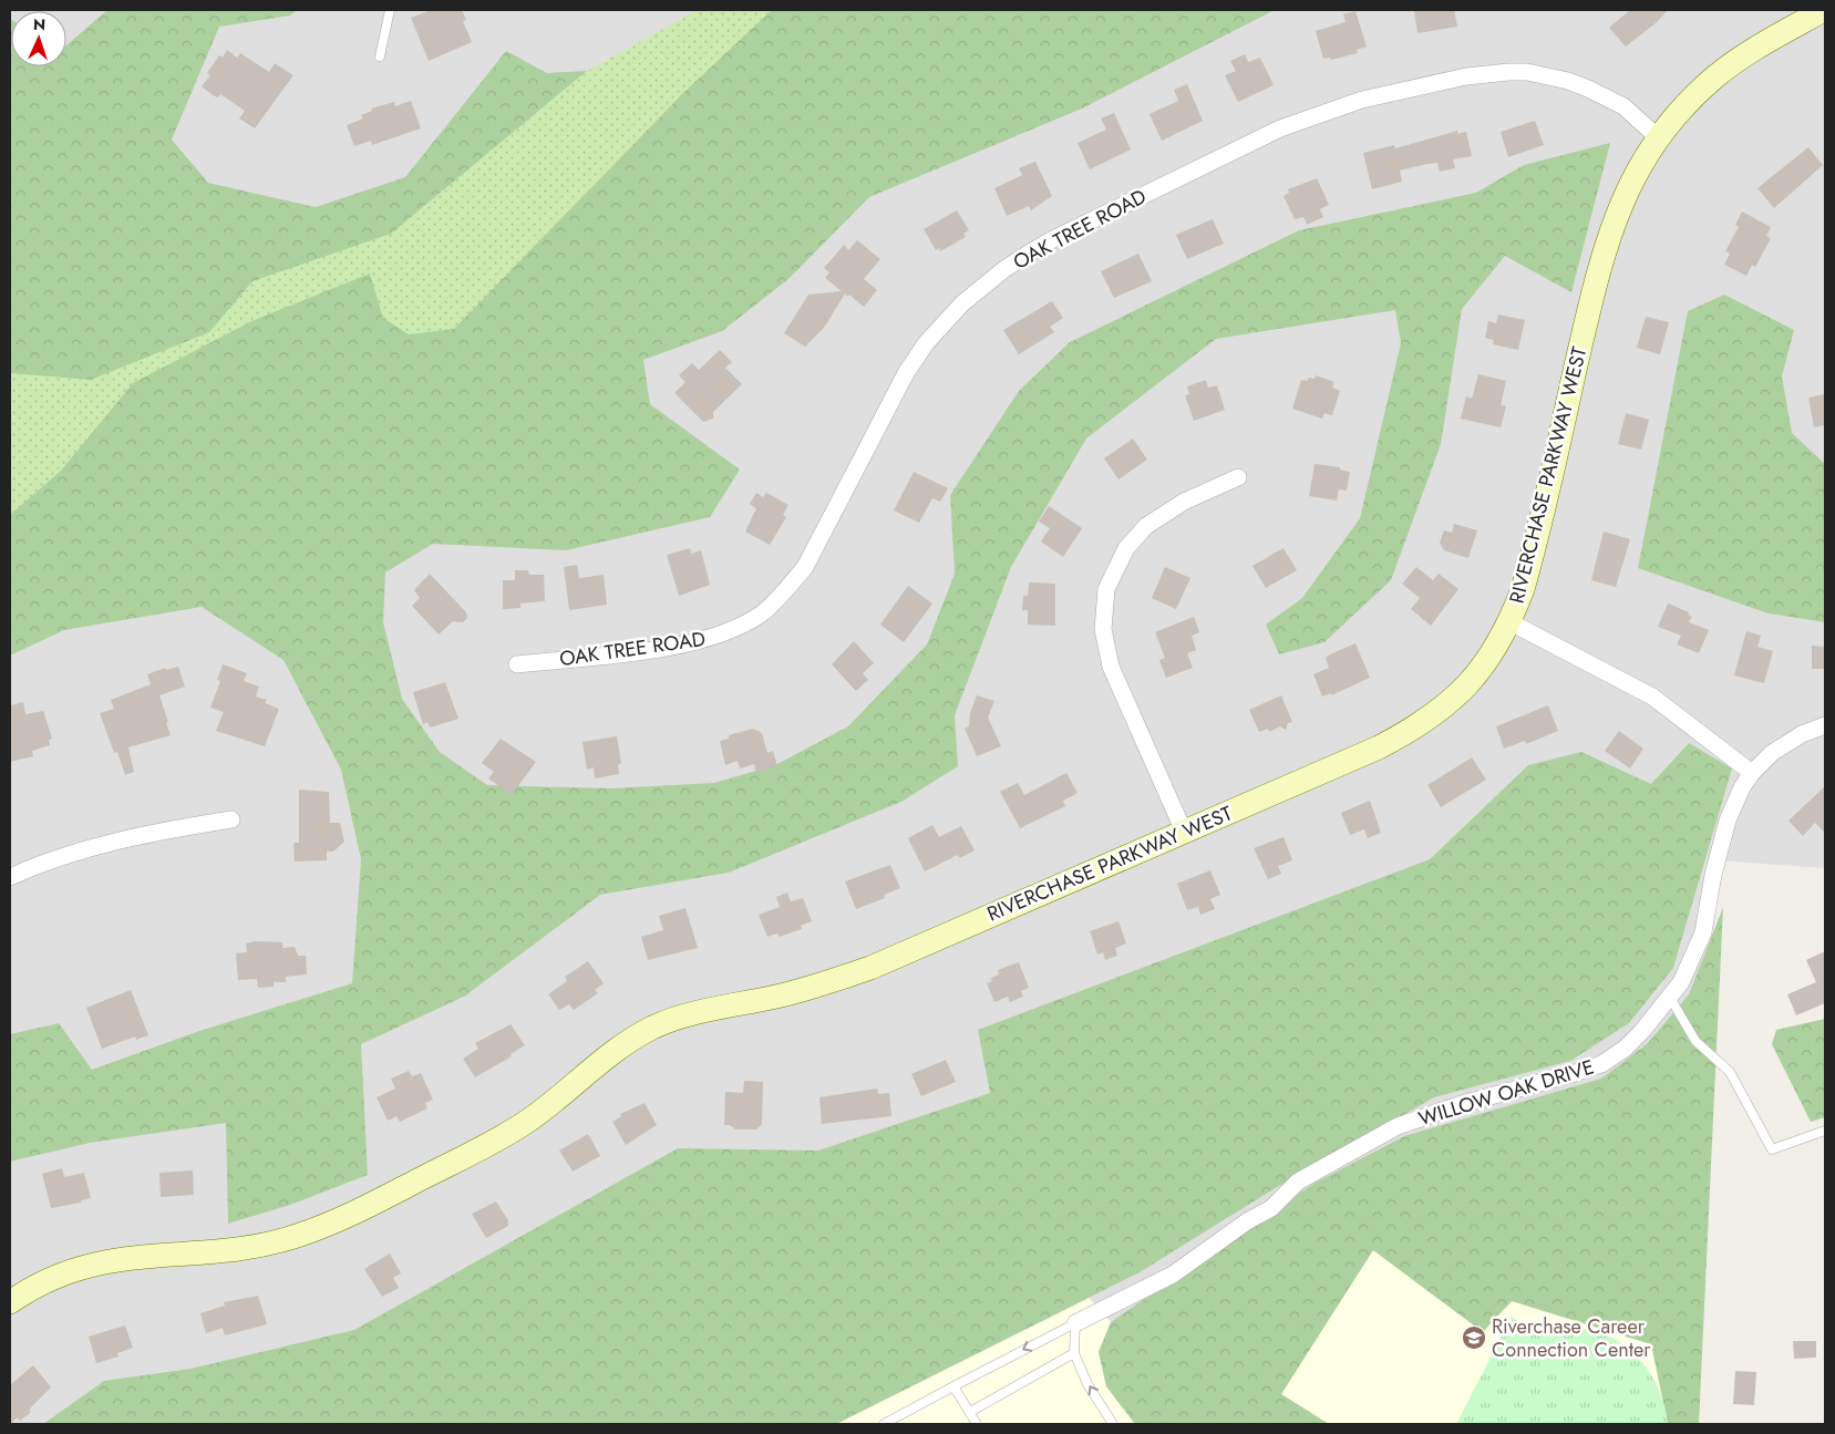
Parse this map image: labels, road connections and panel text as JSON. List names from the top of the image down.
{
  "streets": {
    "street": ["OAK TREE ROAD", "RIVERCHASE PARKWAY WEST", "WILLOW OAK DRIVE"]
  },
  "crossings": [
    ["OAK TREE ROAD", "RIVERCHASE PARKWAY WEST"]
  ],
  "places": {
    "school or university": ["Riverchase Career Connection Center"]
  },
  "north": "top"
}
